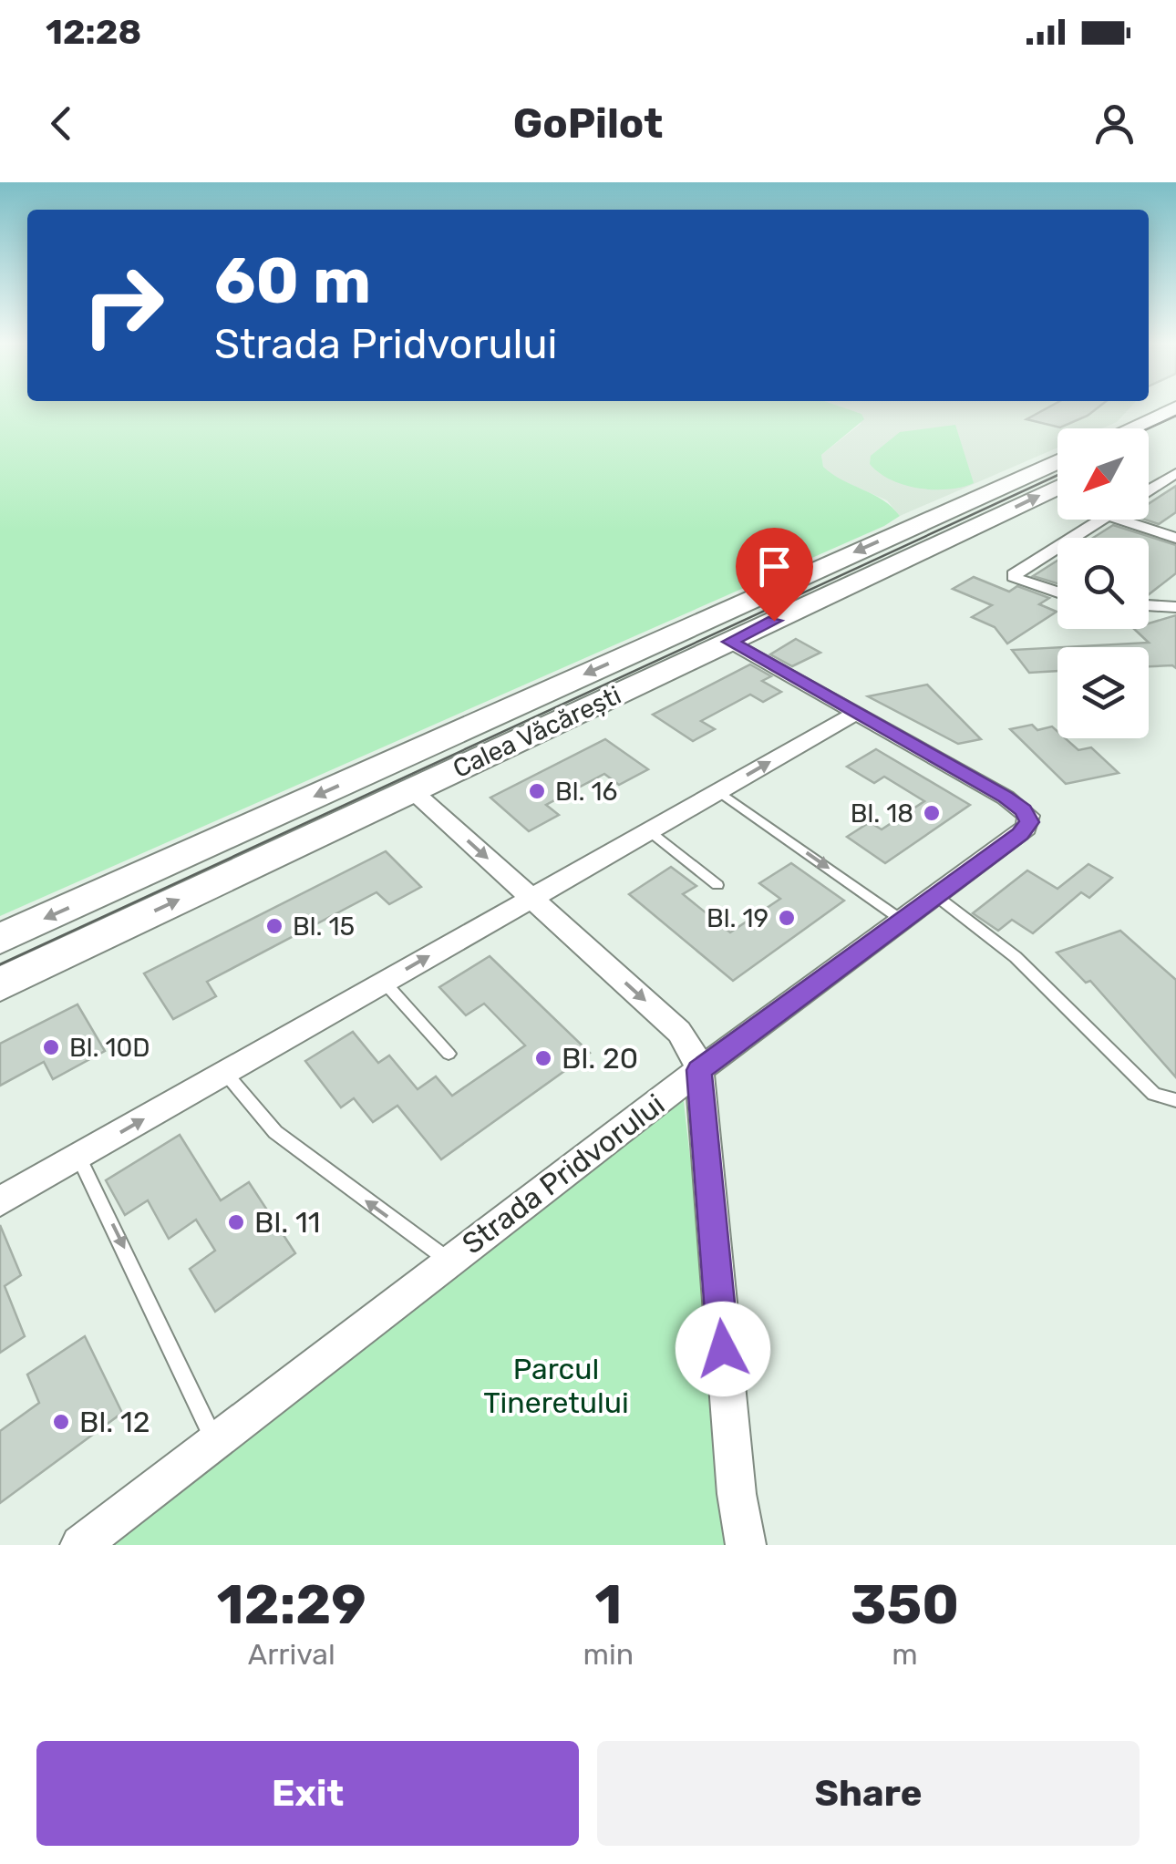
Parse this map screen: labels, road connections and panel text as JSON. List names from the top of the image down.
{
  "streets": {
    "main road": ["Calea Văcărești"],
    "street": ["Strada Pridvorului"]
  },
  "crossings": [
    ["Calea Văcărești", "Strada Pridvorului"]
  ],
  "parks": ["Parcul Tineretului"],
  "places": [
    "Bl. 16",
    "Bl. 18",
    "Bl. 19",
    "Bl. 15",
    "Bl. 10D",
    "Bl. 20",
    "Bl. 11",
    "Bl. 12"
  ],
  "north": "bottom left",
  "page": {
    "status": "12:28",
    "header": "GoPilot",
    "turn": ["60 m", "Strada Pridvorului"],
    "eta": [
      "12:29",
      "Arrival",
      "1",
      "min",
      "350",
      "m"
    ],
    "buttons": ["Exit", "Share"]
  }
}
